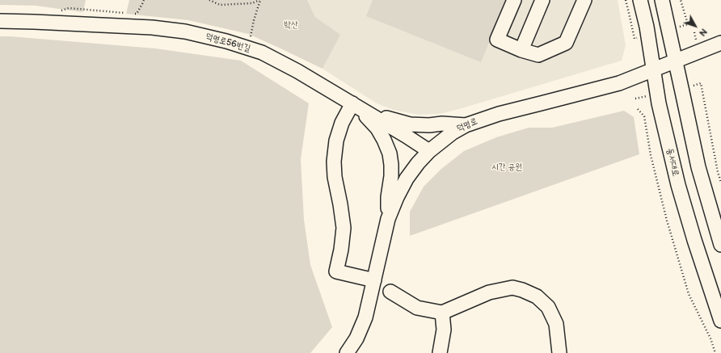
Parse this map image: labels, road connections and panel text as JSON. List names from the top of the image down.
{
  "streets": {
    "street": ["덕명로56번길", "덕명로", "동서대로"]
  },
  "crossings": [
    ["덕명로56번길", "덕명로"],
    ["덕명로", "동서대로"]
  ],
  "parks": ["박산", "시간 공원"],
  "north": "bottom right"
}
